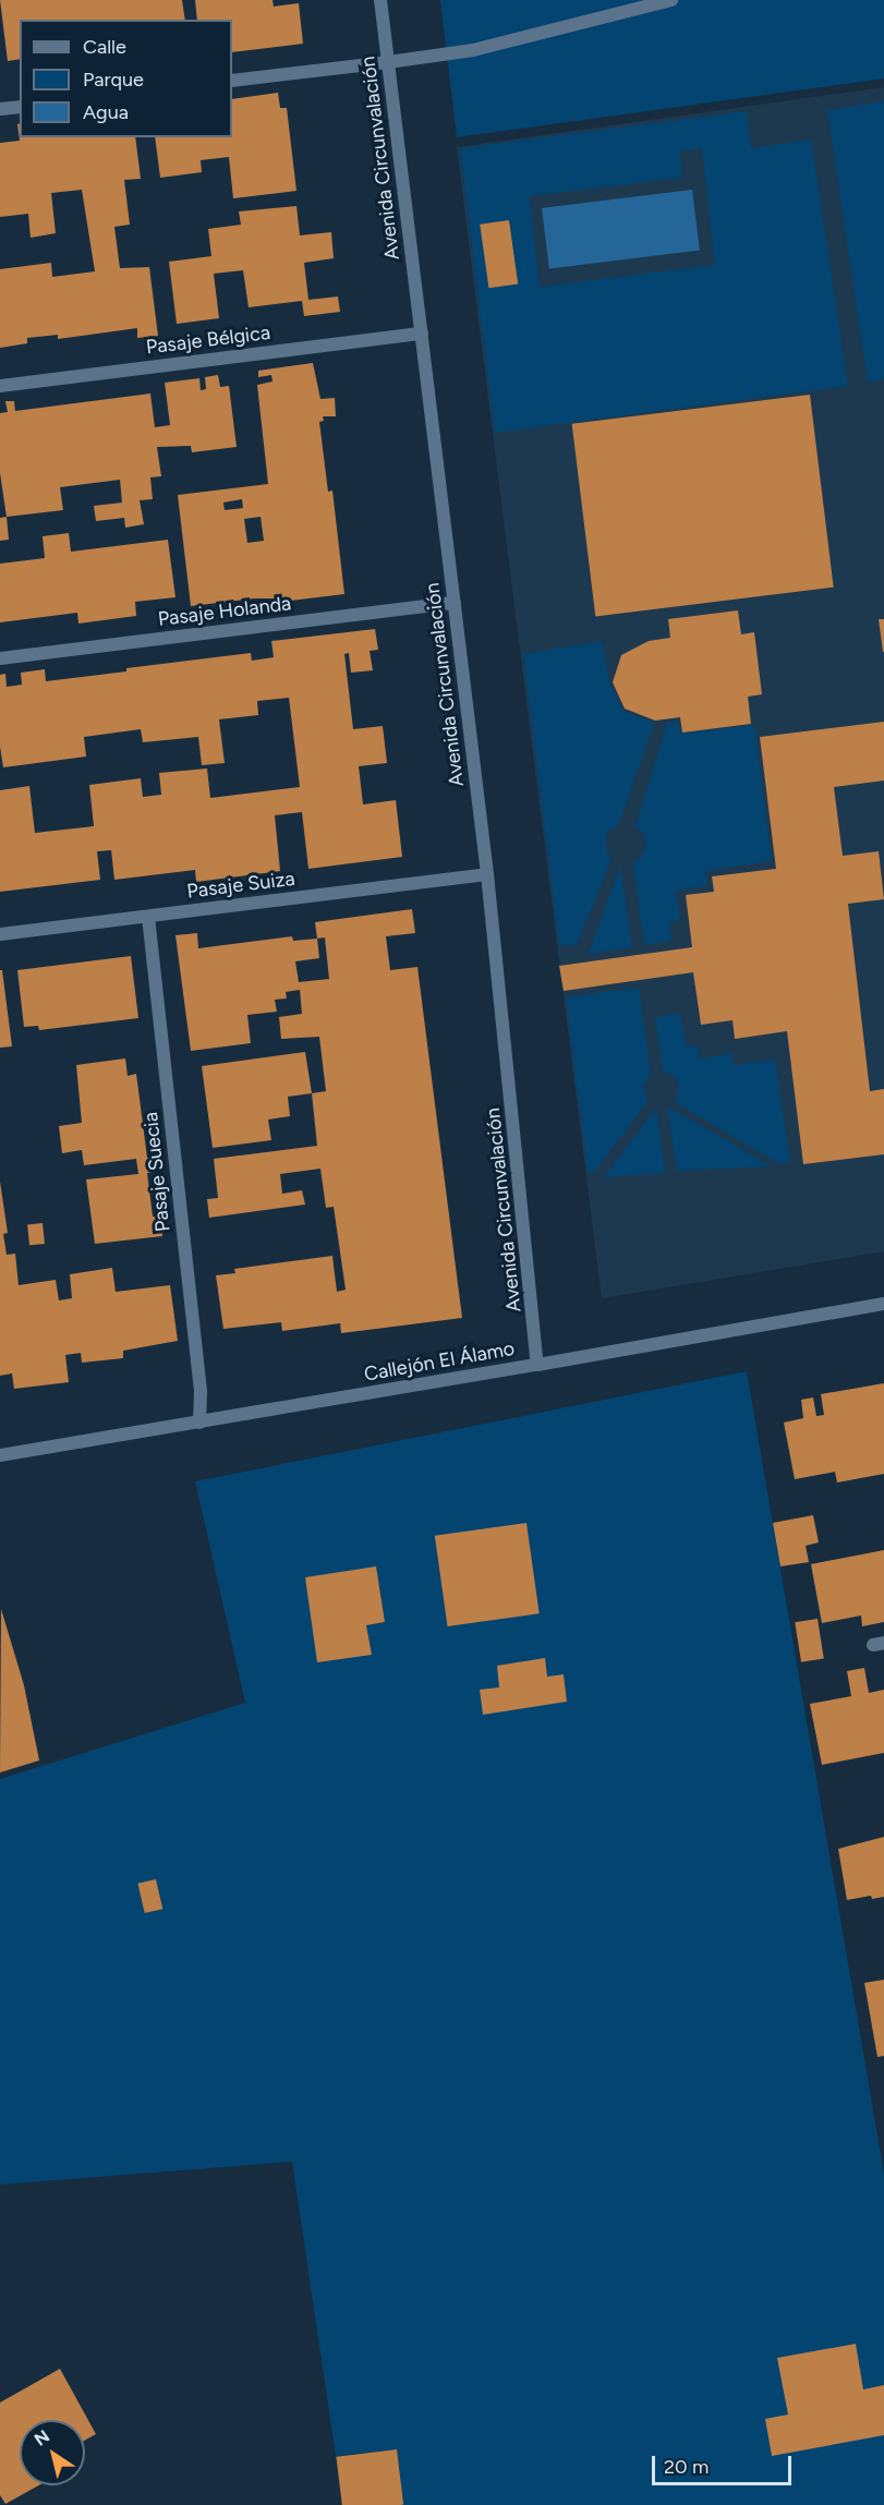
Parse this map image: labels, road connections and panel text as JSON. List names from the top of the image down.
{
  "streets": {
    "street": [
      "Avenida Circunvalación",
      "Pasaje Bélgica",
      "Pasaje Holanda",
      "Pasaje Suiza",
      "Pasaje Suecia",
      "Callejón El Álamo"
    ]
  },
  "crossings": [
    ["Avenida Circunvalación", "Pasaje Bélgica"],
    ["Avenida Circunvalación", "Pasaje Holanda"],
    ["Avenida Circunvalación", "Pasaje Suiza"],
    ["Avenida Circunvalación", "Callejón El Álamo"],
    ["Pasaje Suiza", "Pasaje Suecia"],
    ["Pasaje Suecia", "Callejón El Álamo"]
  ],
  "legend": ["Calle", "Parque", "Agua"],
  "scale_bar": "20 m",
  "north": "top left"
}
